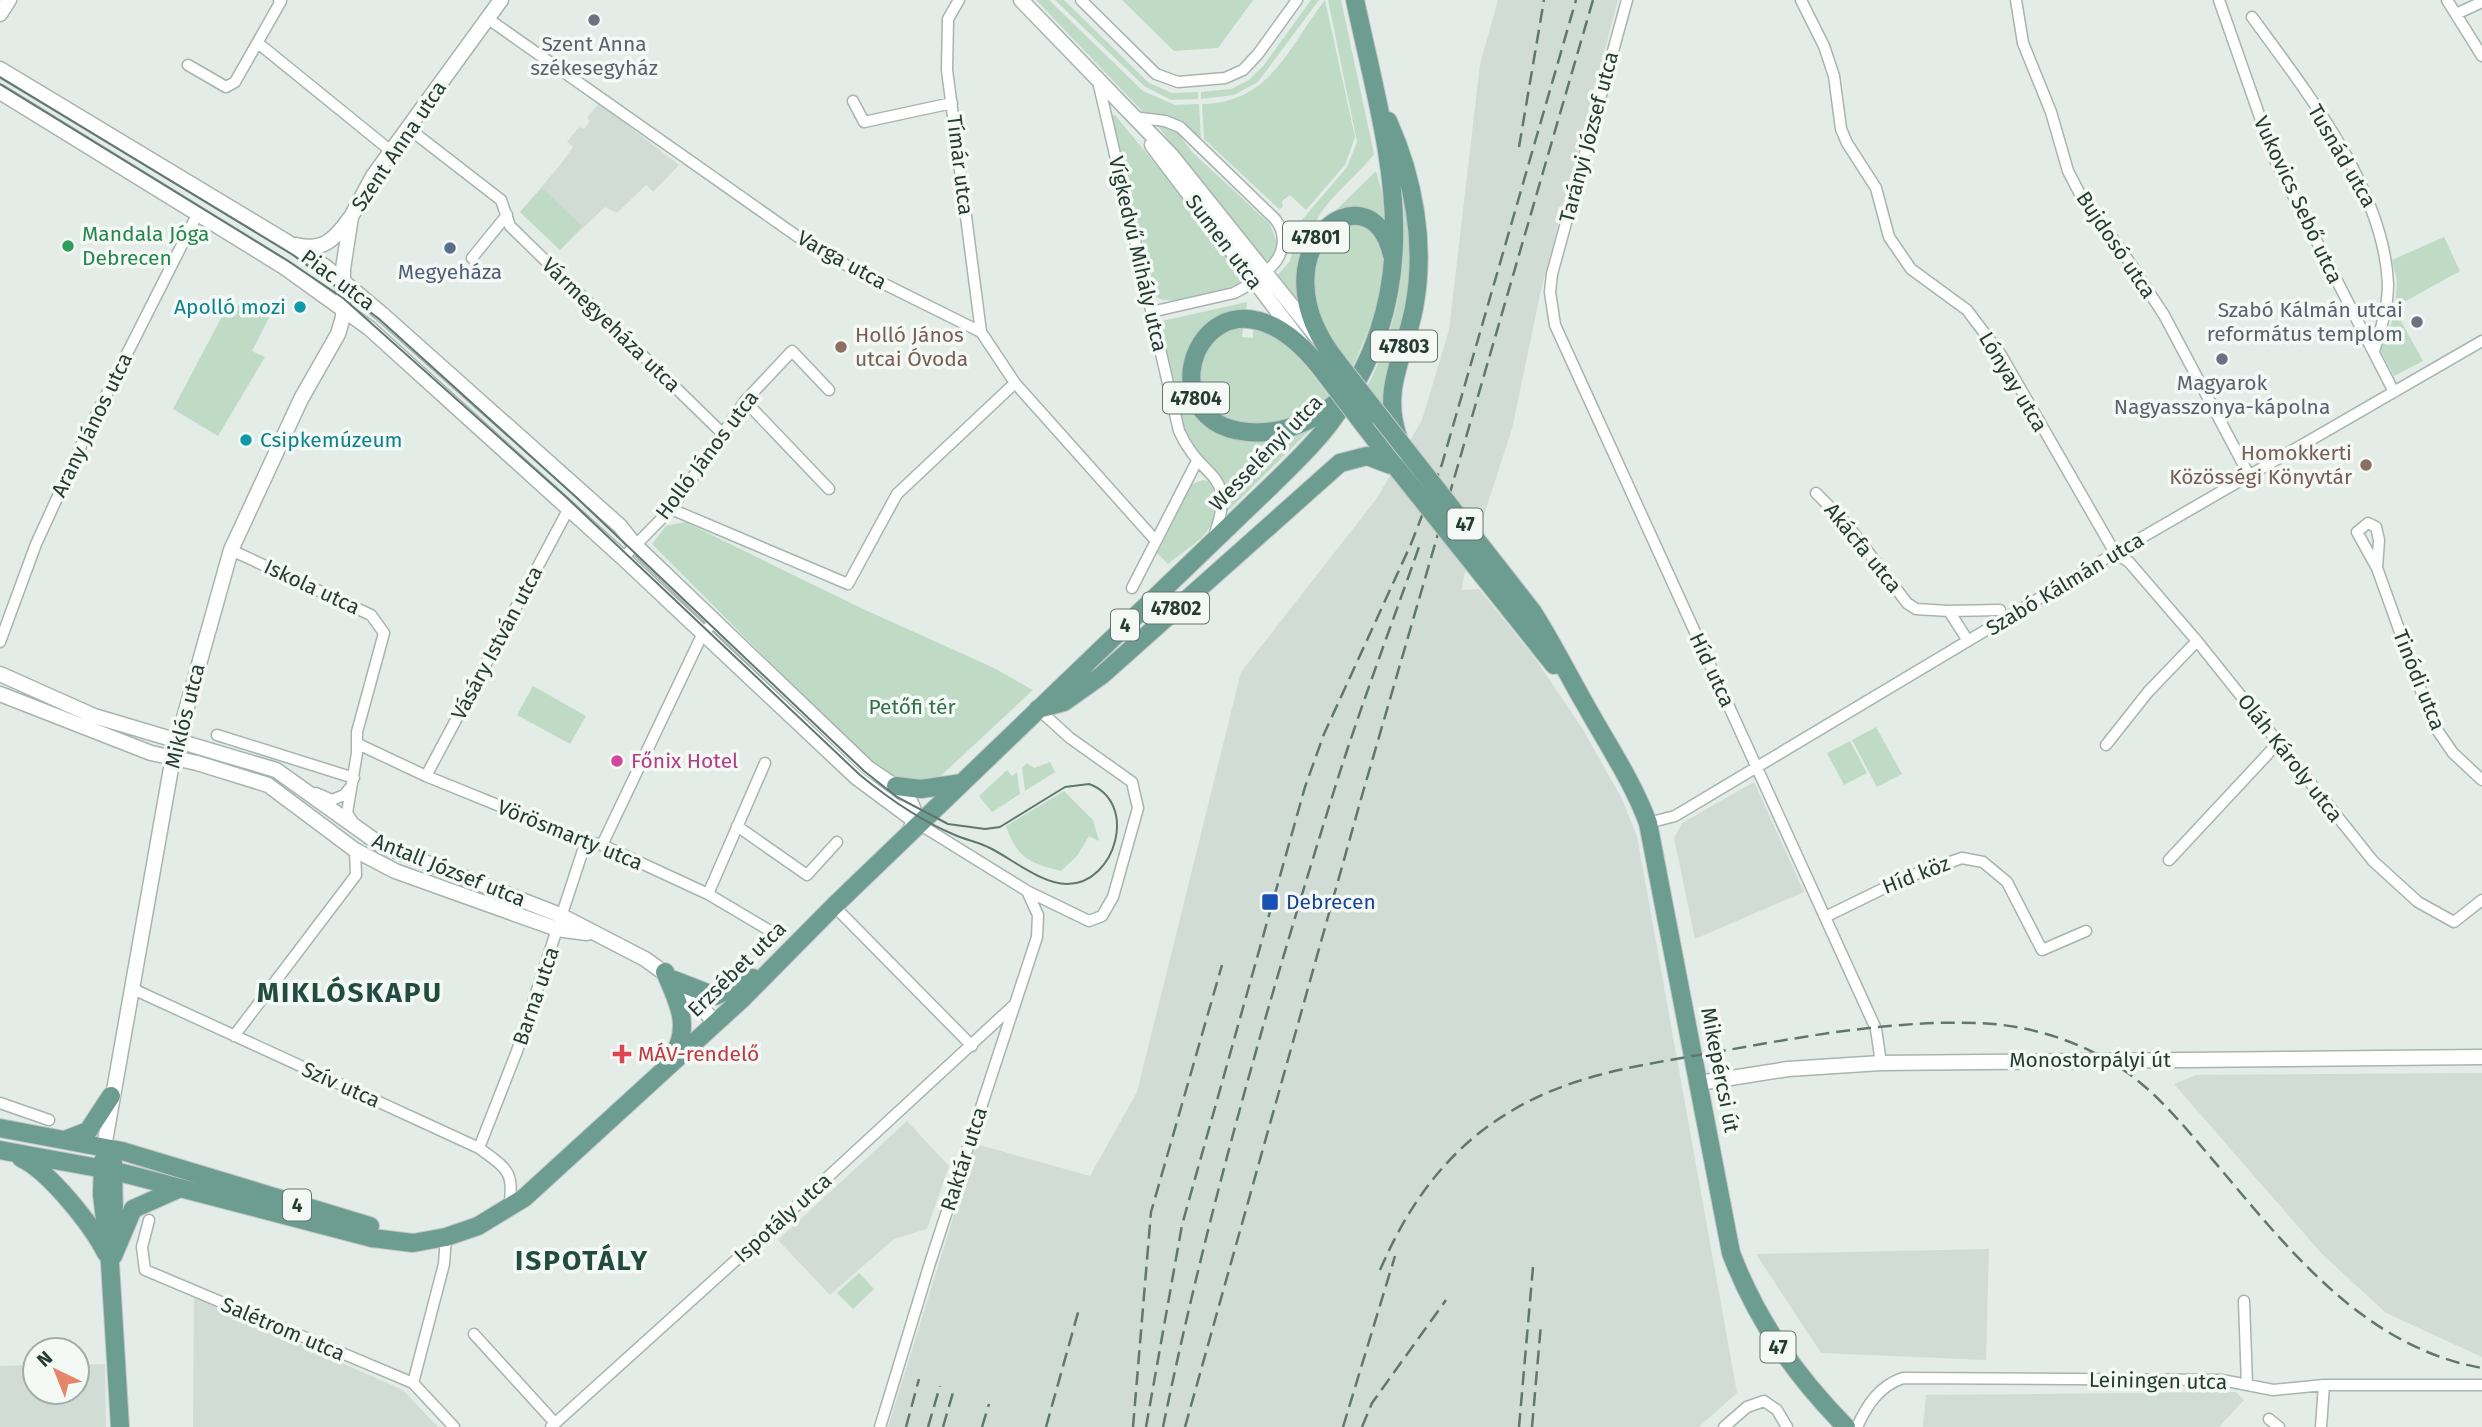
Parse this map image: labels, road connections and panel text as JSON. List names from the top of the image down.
{
  "streets": {
    "main road": [
      "47801",
      "47803",
      "47804",
      "Wesselényi utca",
      "47",
      "47802",
      "4",
      "Erzsébet utca",
      "Mikepércsi út"
    ],
    "street": [
      "Tarányi József utca",
      "Szent Anna utca",
      "Tusnád utca",
      "Tímár utca",
      "Vukovics Sebő utca",
      "Sumen utca",
      "Bujdosó utca",
      "Vígkedvű Mihály utca",
      "Varga utca",
      "Piac utca",
      "Vármegyeháza utca",
      "Lónyay utca",
      "Arany János utca",
      "Holló János utca",
      "Akácfa utca",
      "Szabó Kálmán utca",
      "Iskola utca",
      "Vásáry István utca",
      "Híd utca",
      "Tinódi utca",
      "Miklós utca",
      "Oláh Károly utca",
      "Vörösmarty utca",
      "Antall József utca",
      "Híd köz",
      "Barna utca",
      "Monostorpályi út",
      "Szív utca",
      "Raktár utca",
      "Ispotály utca",
      "Salétrom utca",
      "Leiningen utca"
    ]
  },
  "crossings": [
    ["Tarányi József utca", "Híd utca"],
    ["Szent Anna utca", "Varga utca"],
    ["Szent Anna utca", "Piac utca"],
    ["Szent Anna utca", "Vármegyeháza utca"],
    ["Szent Anna utca", "Miklós utca"],
    ["Tusnád utca", "Vukovics Sebő utca"],
    ["Tímár utca", "Varga utca"],
    ["Vukovics Sebő utca", "Szabó Kálmán utca"],
    ["47801", "Sumen utca"],
    ["47801", "47804"],
    ["47801", "Wesselényi utca"],
    ["47801", "47"],
    ["Sumen utca", "Vígkedvű Mihály utca"],
    ["Sumen utca", "47804"],
    ["Sumen utca", "47"],
    ["Bujdosó utca", "Szabó Kálmán utca"],
    ["Vígkedvű Mihály utca", "Wesselényi utca"],
    ["Piac utca", "Arany János utca"],
    ["Piac utca", "Holló János utca"],
    ["Piac utca", "Vásáry István utca"],
    ["Piac utca", "Miklós utca"],
    ["Vármegyeháza utca", "Holló János utca"],
    ["47803", "Wesselényi utca"],
    ["47803", "47"],
    ["Lónyay utca", "Szabó Kálmán utca"],
    ["Lónyay utca", "Oláh Károly utca"],
    ["47804", "Wesselényi utca"],
    ["47804", "47"],
    ["Wesselényi utca", "47802"],
    ["Wesselényi utca", "Erzsébet utca"],
    ["47", "47802"],
    ["47", "Mikepércsi út"],
    ["Szabó Kálmán utca", "Híd utca"],
    ["Szabó Kálmán utca", "Oláh Károly utca"],
    ["Szabó Kálmán utca", "Mikepércsi út"],
    ["Iskola utca", "Miklós utca"],
    ["Iskola utca", "Vörösmarty utca"],
    ["4", "Erzsébet utca"],
    ["Vásáry István utca", "Vörösmarty utca"],
    ["Híd utca", "Híd köz"],
    ["Híd utca", "Monostorpályi út"],
    ["Miklós utca", "Antall József utca"],
    ["Miklós utca", "Erzsébet utca"],
    ["Miklós utca", "Szív utca"],
    ["Vörösmarty utca", "Barna utca"],
    ["Antall József utca", "Erzsébet utca"],
    ["Antall József utca", "Barna utca"],
    ["Erzsébet utca", "Szív utca"],
    ["Barna utca", "Szív utca"],
    ["Monostorpályi út", "Mikepércsi út"],
    ["Raktár utca", "Ispotály utca"]
  ],
  "districts": ["MIKLÓSKAPU", "ISPOTÁLY"],
  "parks": ["Petőfi tér"],
  "places": {
    "other": [
      "Szent Anna székesegyház",
      "Mandala Jóga Debrecen",
      "Megyeháza",
      "Apolló mozi",
      "Szabó Kálmán utcai református templom",
      "Holló János utcai Óvoda",
      "Magyarok Nagyasszonya-kápolna",
      "Csipkemúzeum",
      "Homokkerti Közösségi Könyvtár",
      "Főnix Hotel"
    ],
    "transit": ["Debrecen"],
    "health": ["MÁV-rendelő"]
  },
  "north": "top left"
}
